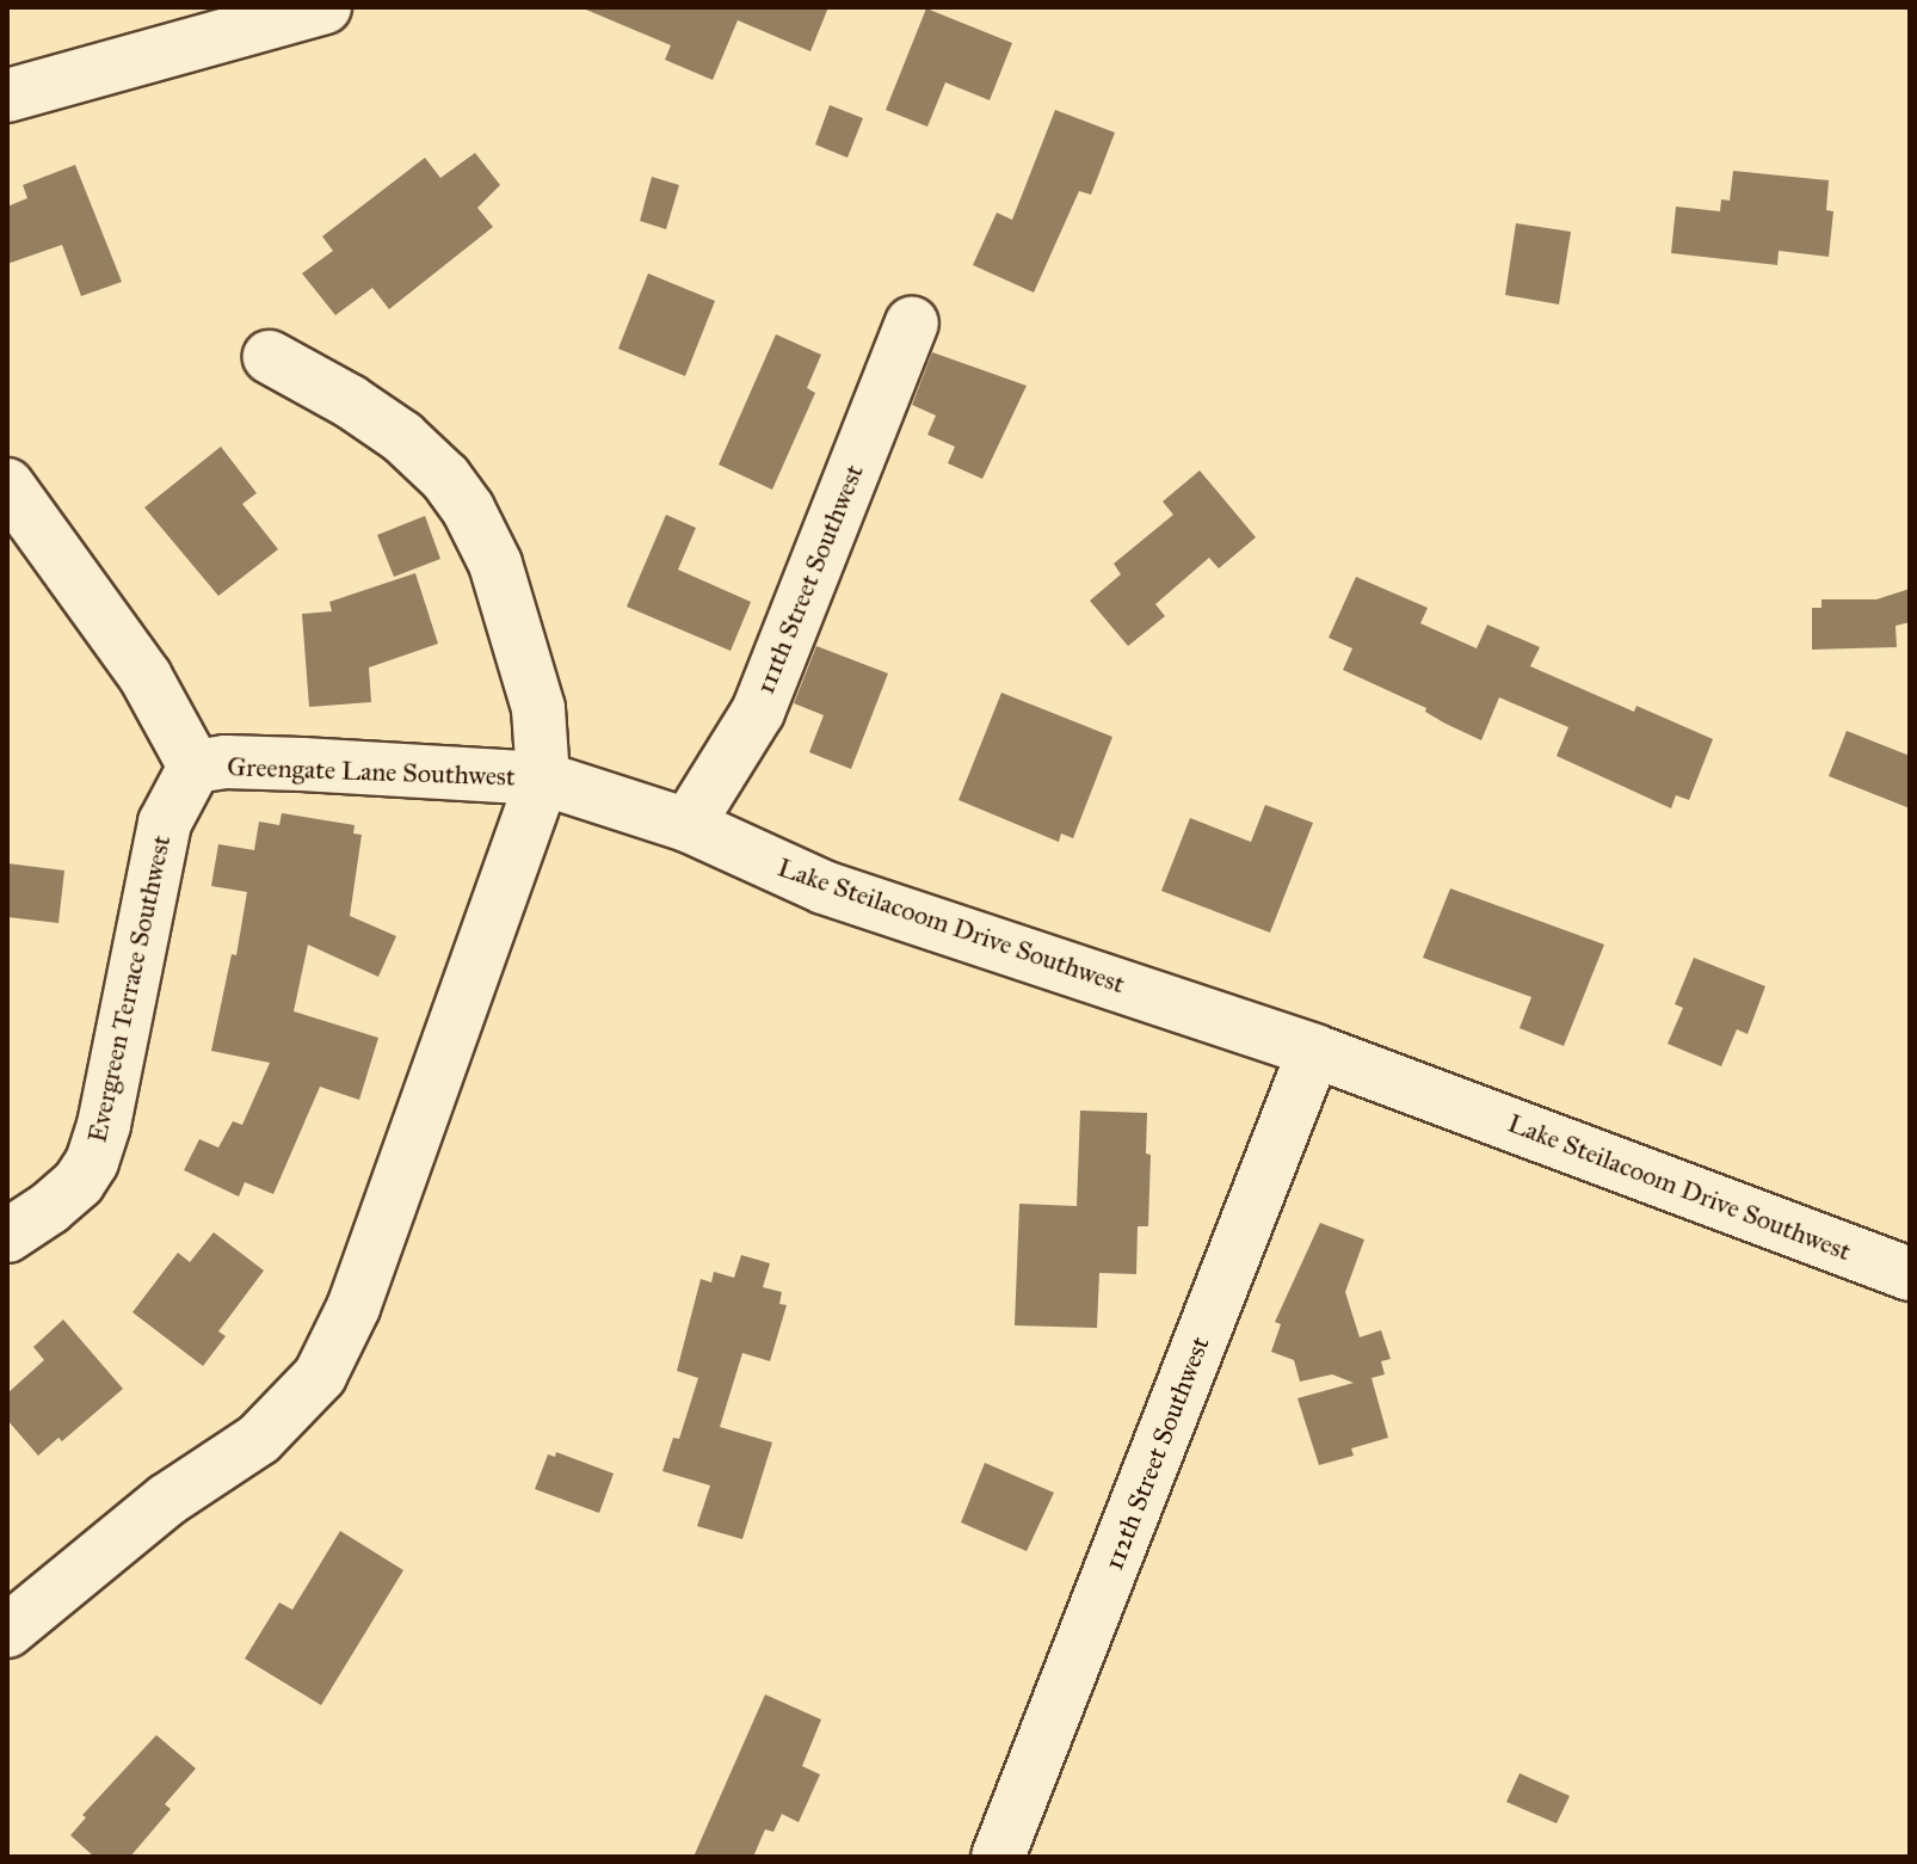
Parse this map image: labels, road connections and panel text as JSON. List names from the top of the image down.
{
  "streets": {
    "street": [
      "111th Street Southwest",
      "Greengate Lane Southwest",
      "Lake Steilacoom Drive Southwest",
      "Evergreen Terrace Southwest",
      "112th Street Southwest"
    ]
  },
  "crossings": [
    ["111th Street Southwest", "Lake Steilacoom Drive Southwest"],
    ["Greengate Lane Southwest", "Lake Steilacoom Drive Southwest"],
    ["Greengate Lane Southwest", "Evergreen Terrace Southwest"],
    ["Lake Steilacoom Drive Southwest", "112th Street Southwest"]
  ]
}
